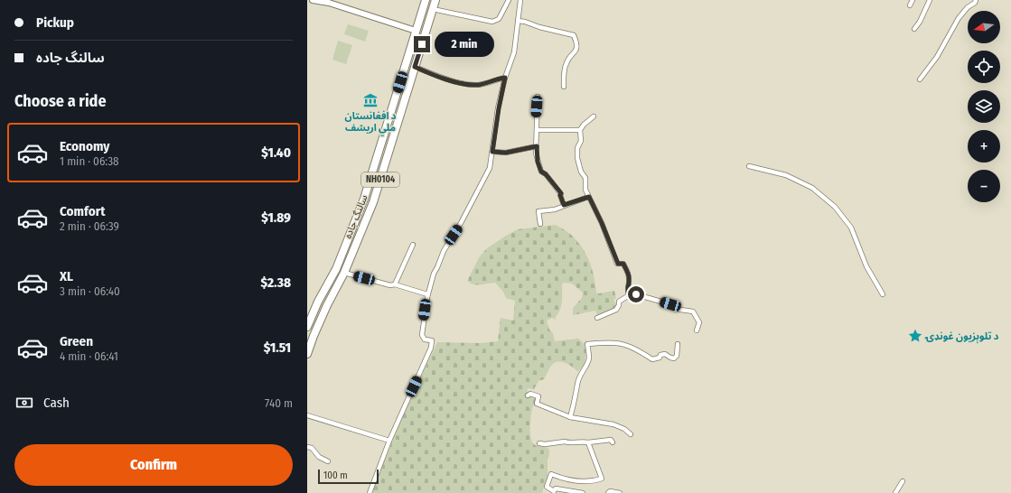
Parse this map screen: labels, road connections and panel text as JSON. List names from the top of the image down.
{
  "streets": {
    "highway": ["NH0104", "سالنگ جاده"]
  },
  "places": {
    "museum": ["د افغانستان ملي اریشف"],
    "place": ["د تلوېزیون غونډۍ"]
  },
  "scale_bar": "100 m",
  "north": "left",
  "page": {
    "banner": ["Pickup", "سالنگ جاده"],
    "map_buttons": ["+", "−"],
    "bubble": "2 min",
    "heading": "Choose a ride",
    "list": [
      {
        "name": "Economy",
        "note": "1 min · 06:38",
        "value": "$1.40"
      },
      {
        "name": "Comfort",
        "note": "2 min · 06:39",
        "value": "$1.89"
      },
      {
        "name": "XL",
        "note": "3 min · 06:40",
        "value": "$2.38"
      },
      {
        "name": "Green",
        "note": "4 min · 06:41",
        "value": "$1.51"
      }
    ],
    "pay": ["Cash", "740 m"],
    "buttons": "Confirm",
    "scale": "100 m"
  }
}
